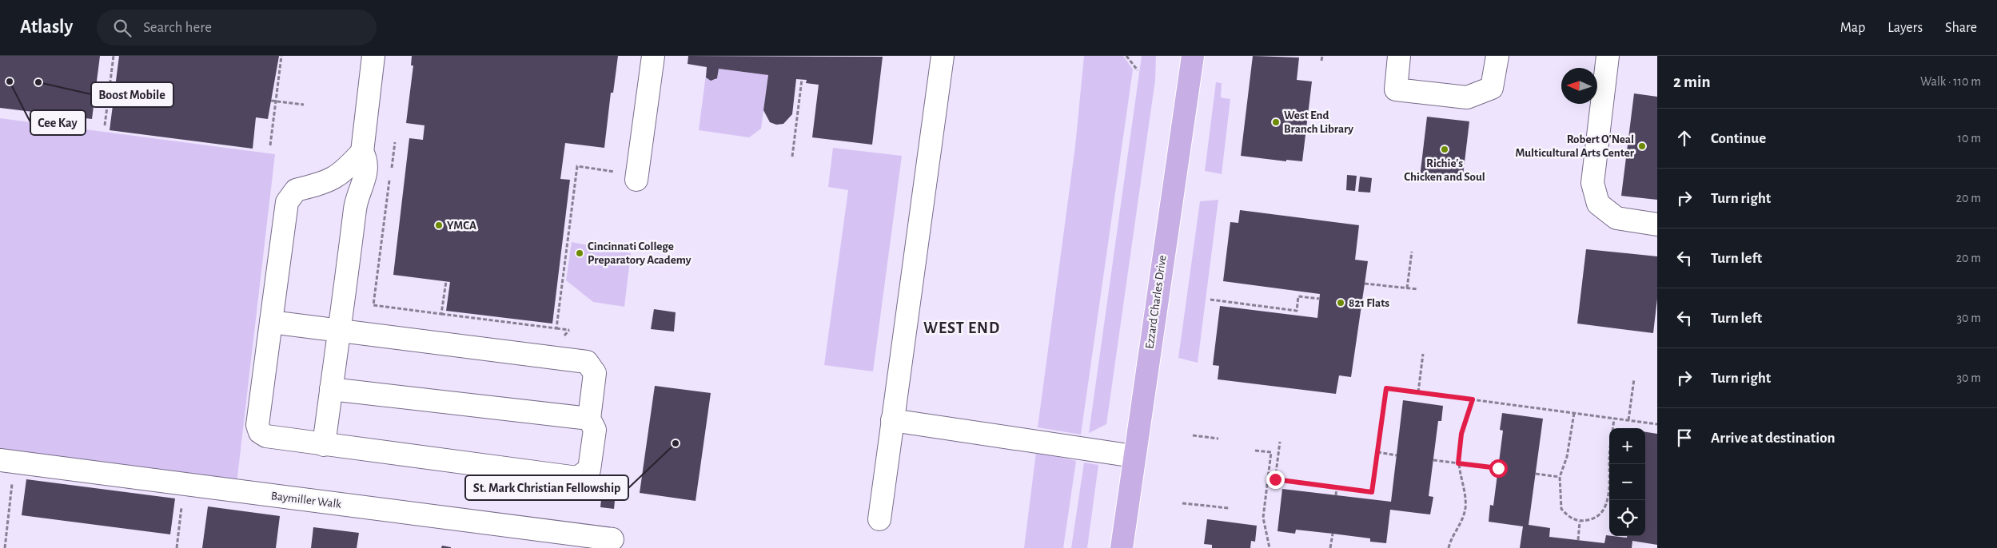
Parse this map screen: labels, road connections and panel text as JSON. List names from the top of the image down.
{
  "streets": {
    "main road": ["Ezzard Charles Drive"],
    "street": ["Baymiller Walk"]
  },
  "districts": ["WEST END"],
  "places": [
    "Cee Kay",
    "Boost Mobile",
    "West End Branch Library",
    "Robert O'Neal Multicultural Arts Center",
    "Richie's Chicken and Soul",
    "YMCA",
    "Cincinnati College Preparatory Academy",
    "821 Flats",
    "St. Mark Christian Fellowship"
  ],
  "north": "left",
  "page": {
    "header": "Atlasly",
    "search": "Search here",
    "nav": ["Map", "Layers", "Share"],
    "heading": ["2 min", "Walk · 110 m"],
    "list": [
      ["Continue", "10 m"],
      ["Turn right", "20 m"],
      ["Turn left", "20 m"],
      ["Turn left", "30 m"],
      ["Turn right", "30 m"],
      "Arrive at destination"
    ],
    "map_buttons": ["+", "−"]
  }
}
